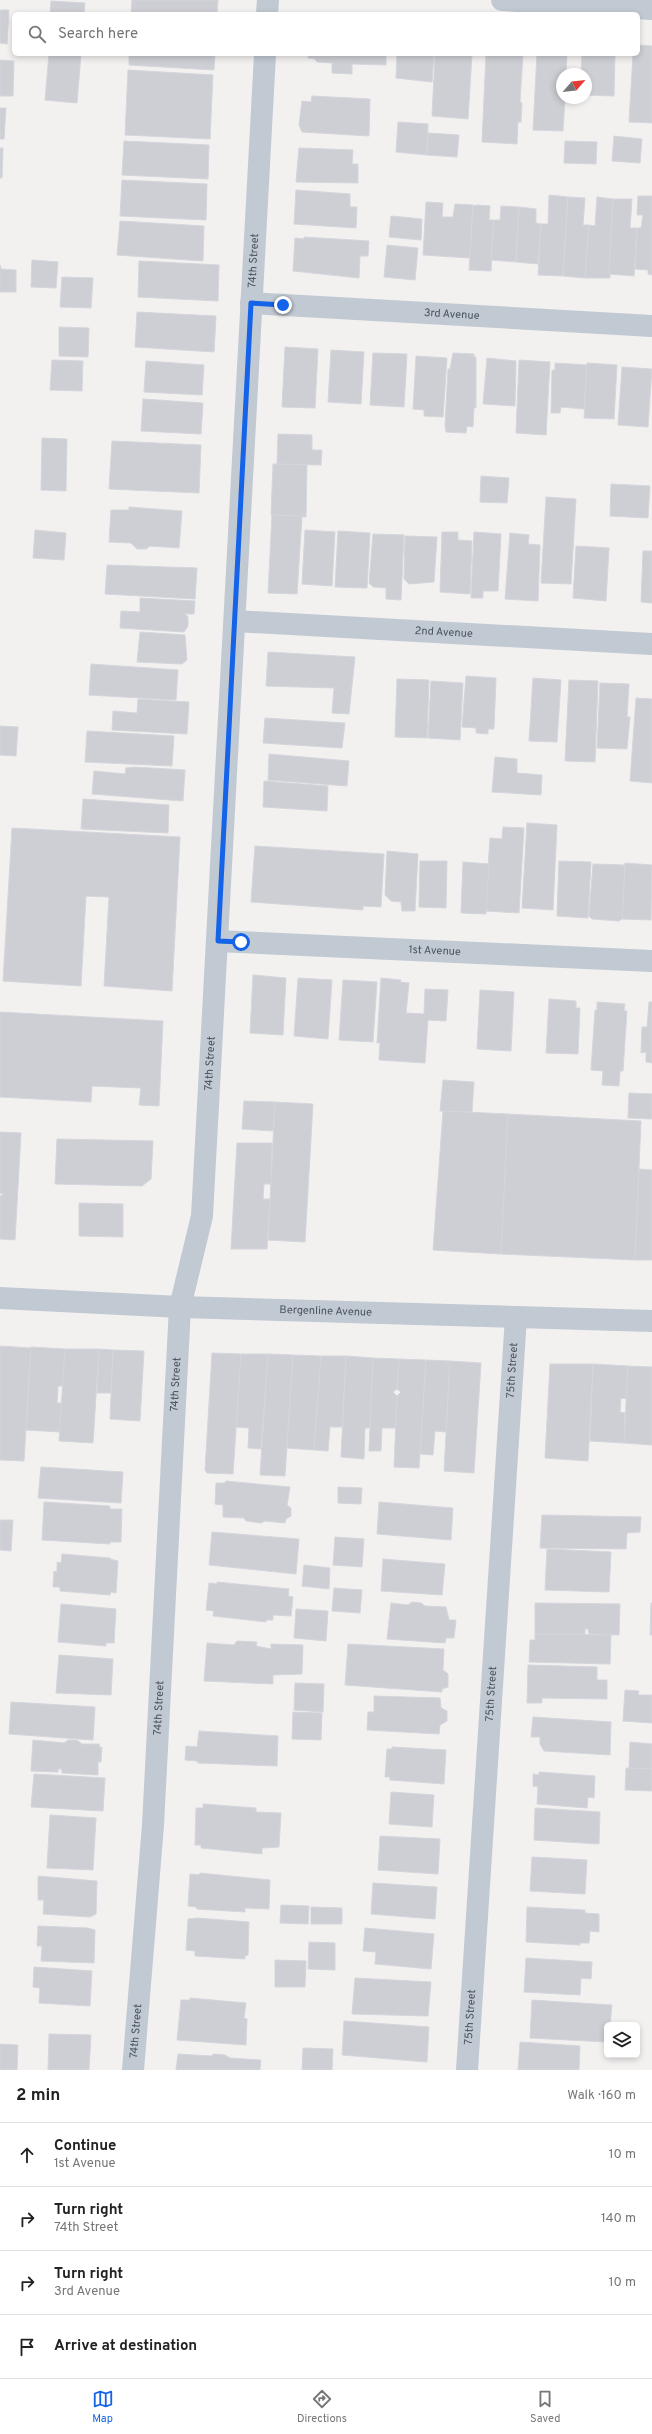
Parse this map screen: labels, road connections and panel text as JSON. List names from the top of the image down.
{
  "streets": {
    "street": [
      "74th Street",
      "3rd Avenue",
      "2nd Avenue",
      "1st Avenue",
      "Bergenline Avenue",
      "75th Street"
    ]
  },
  "crossings": [
    ["74th Street", "3rd Avenue"],
    ["74th Street", "2nd Avenue"],
    ["74th Street", "1st Avenue"],
    ["74th Street", "Bergenline Avenue"],
    ["Bergenline Avenue", "75th Street"]
  ],
  "north": "top right",
  "page": {
    "search": "Search here",
    "heading": ["2 min", "Walk · 160 m"],
    "list": [
      ["Continue", "1st Avenue", "10 m"],
      ["Turn right", "74th Street", "140 m"],
      ["Turn right", "3rd Avenue", "10 m"],
      "Arrive at destination"
    ],
    "nav": ["Map", "Directions", "Saved"]
  }
}
